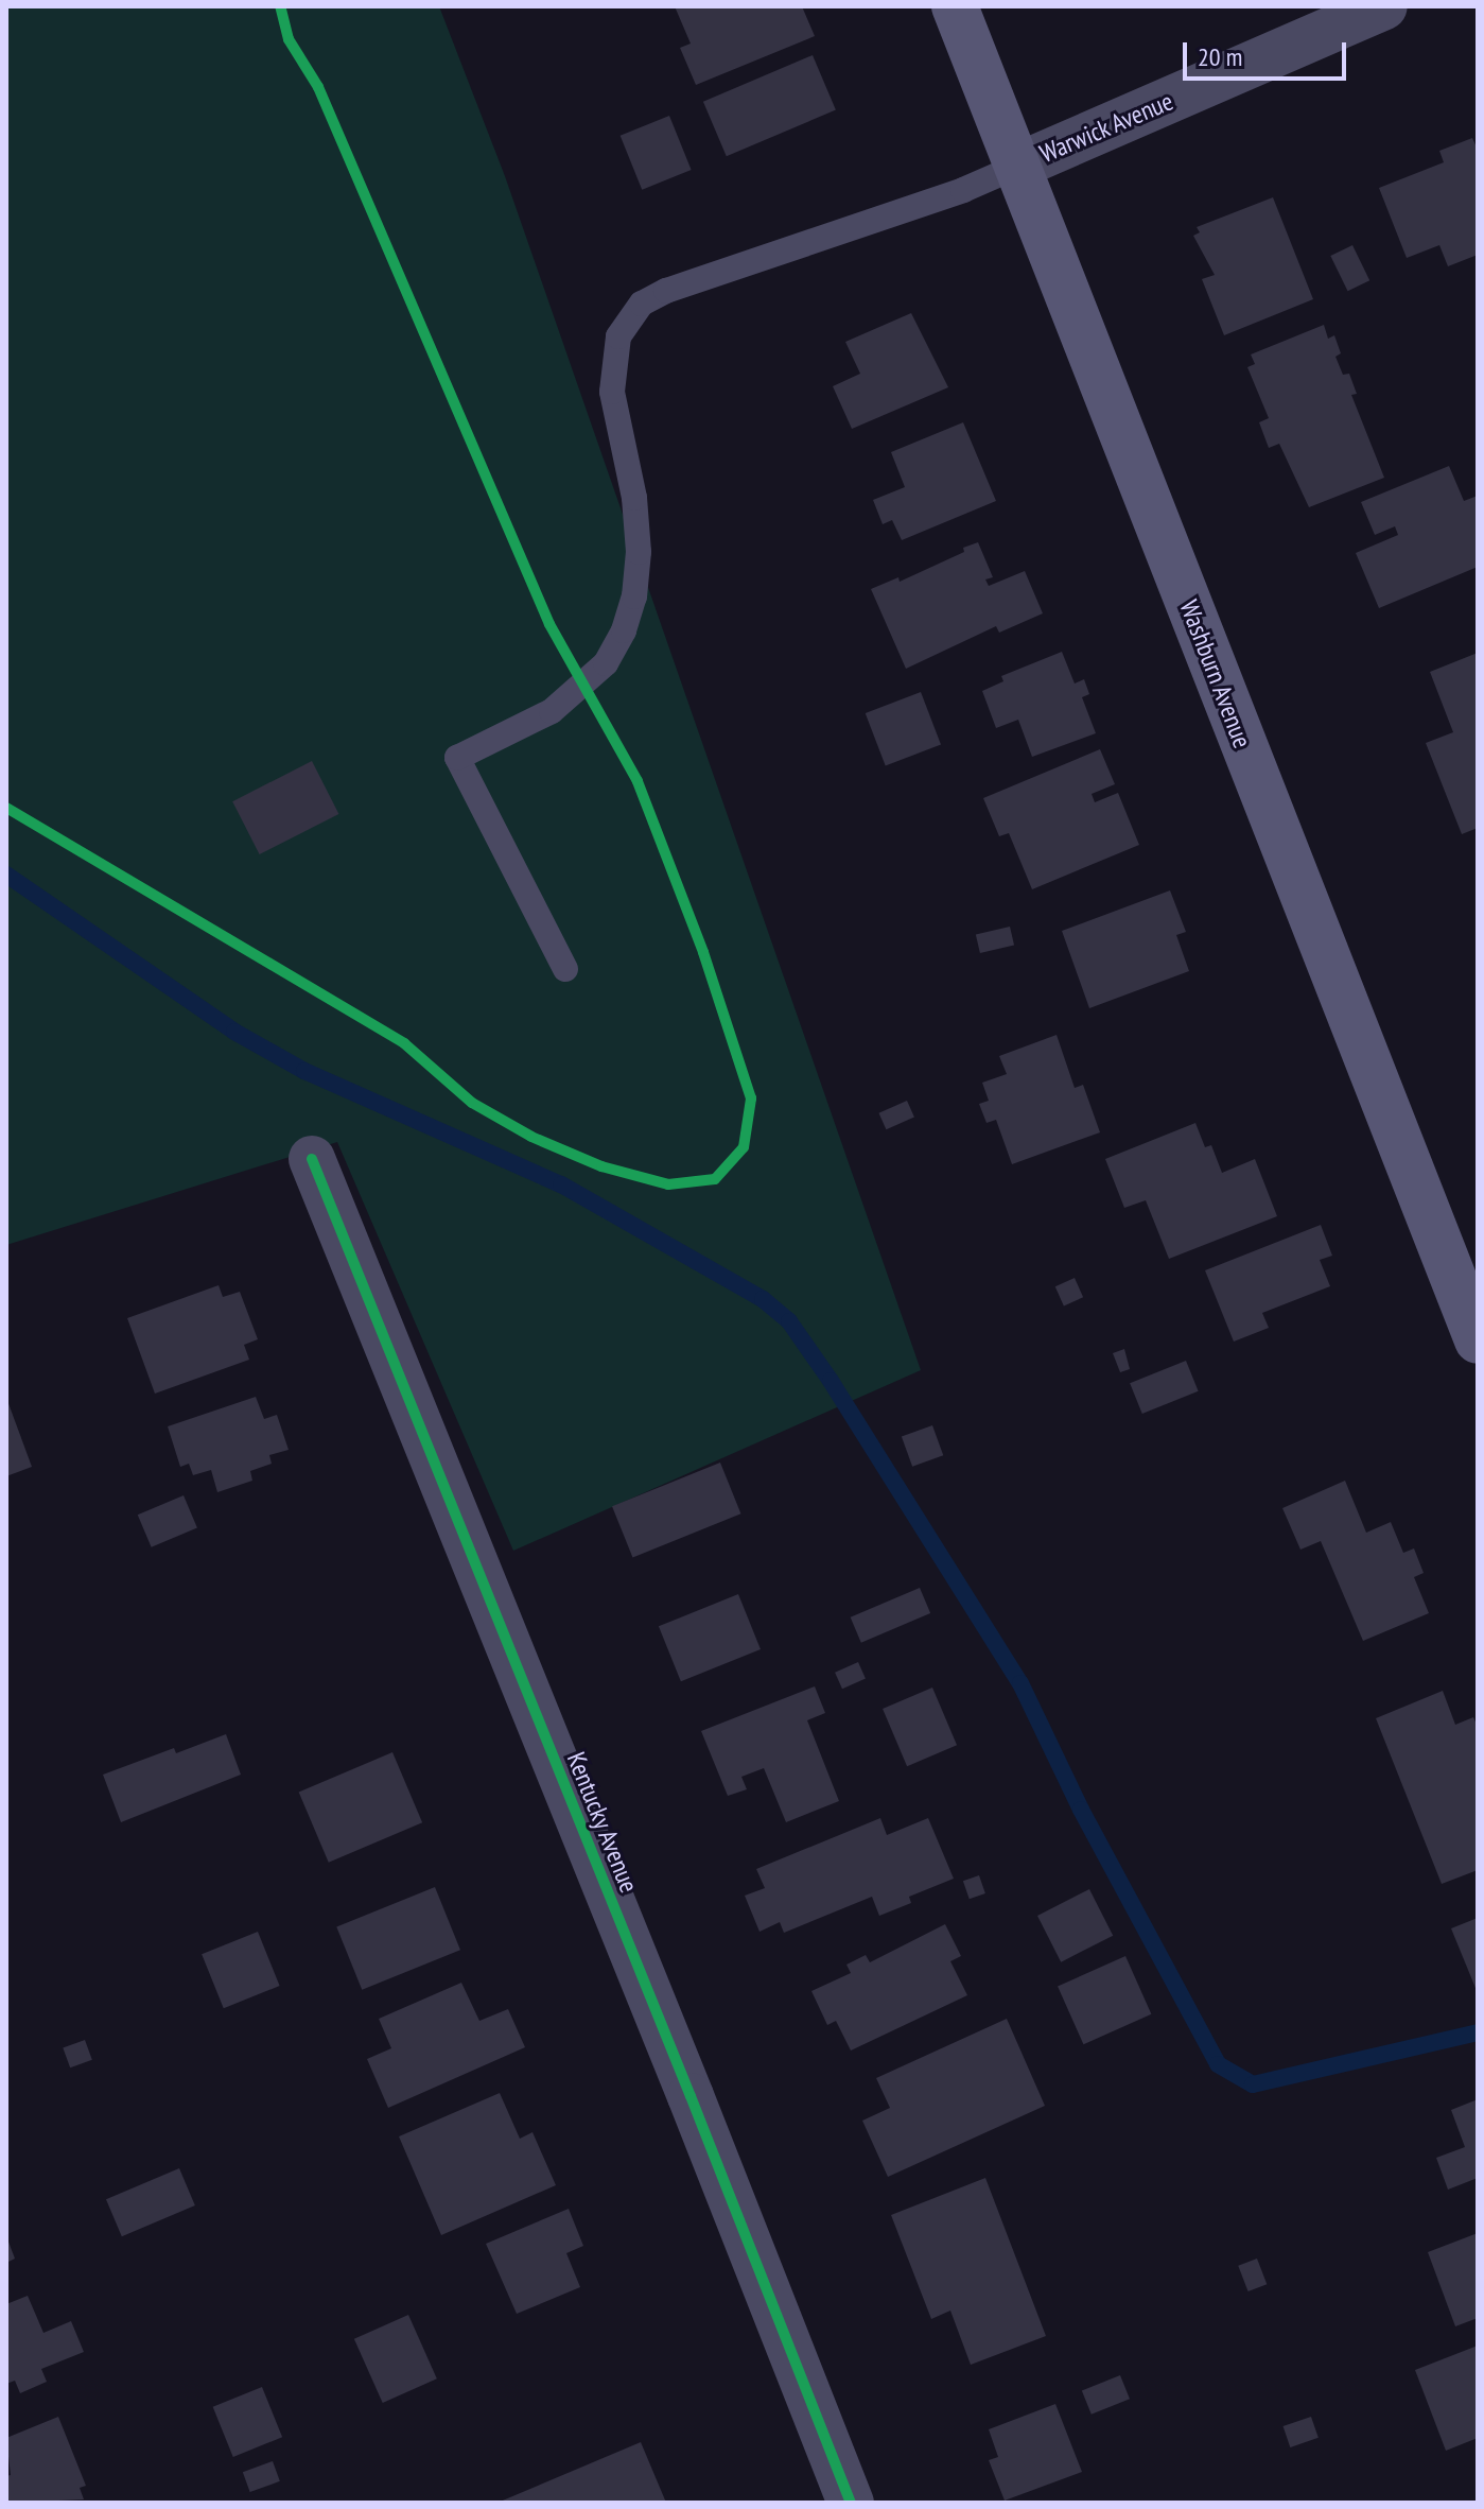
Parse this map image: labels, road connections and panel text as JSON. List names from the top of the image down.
{
  "streets": {
    "street": ["Warwick Avenue", "Washburn Avenue", "Kentucky Avenue"]
  },
  "crossings": [
    ["Warwick Avenue", "Washburn Avenue"]
  ],
  "scale_bar": "20 m"
}
